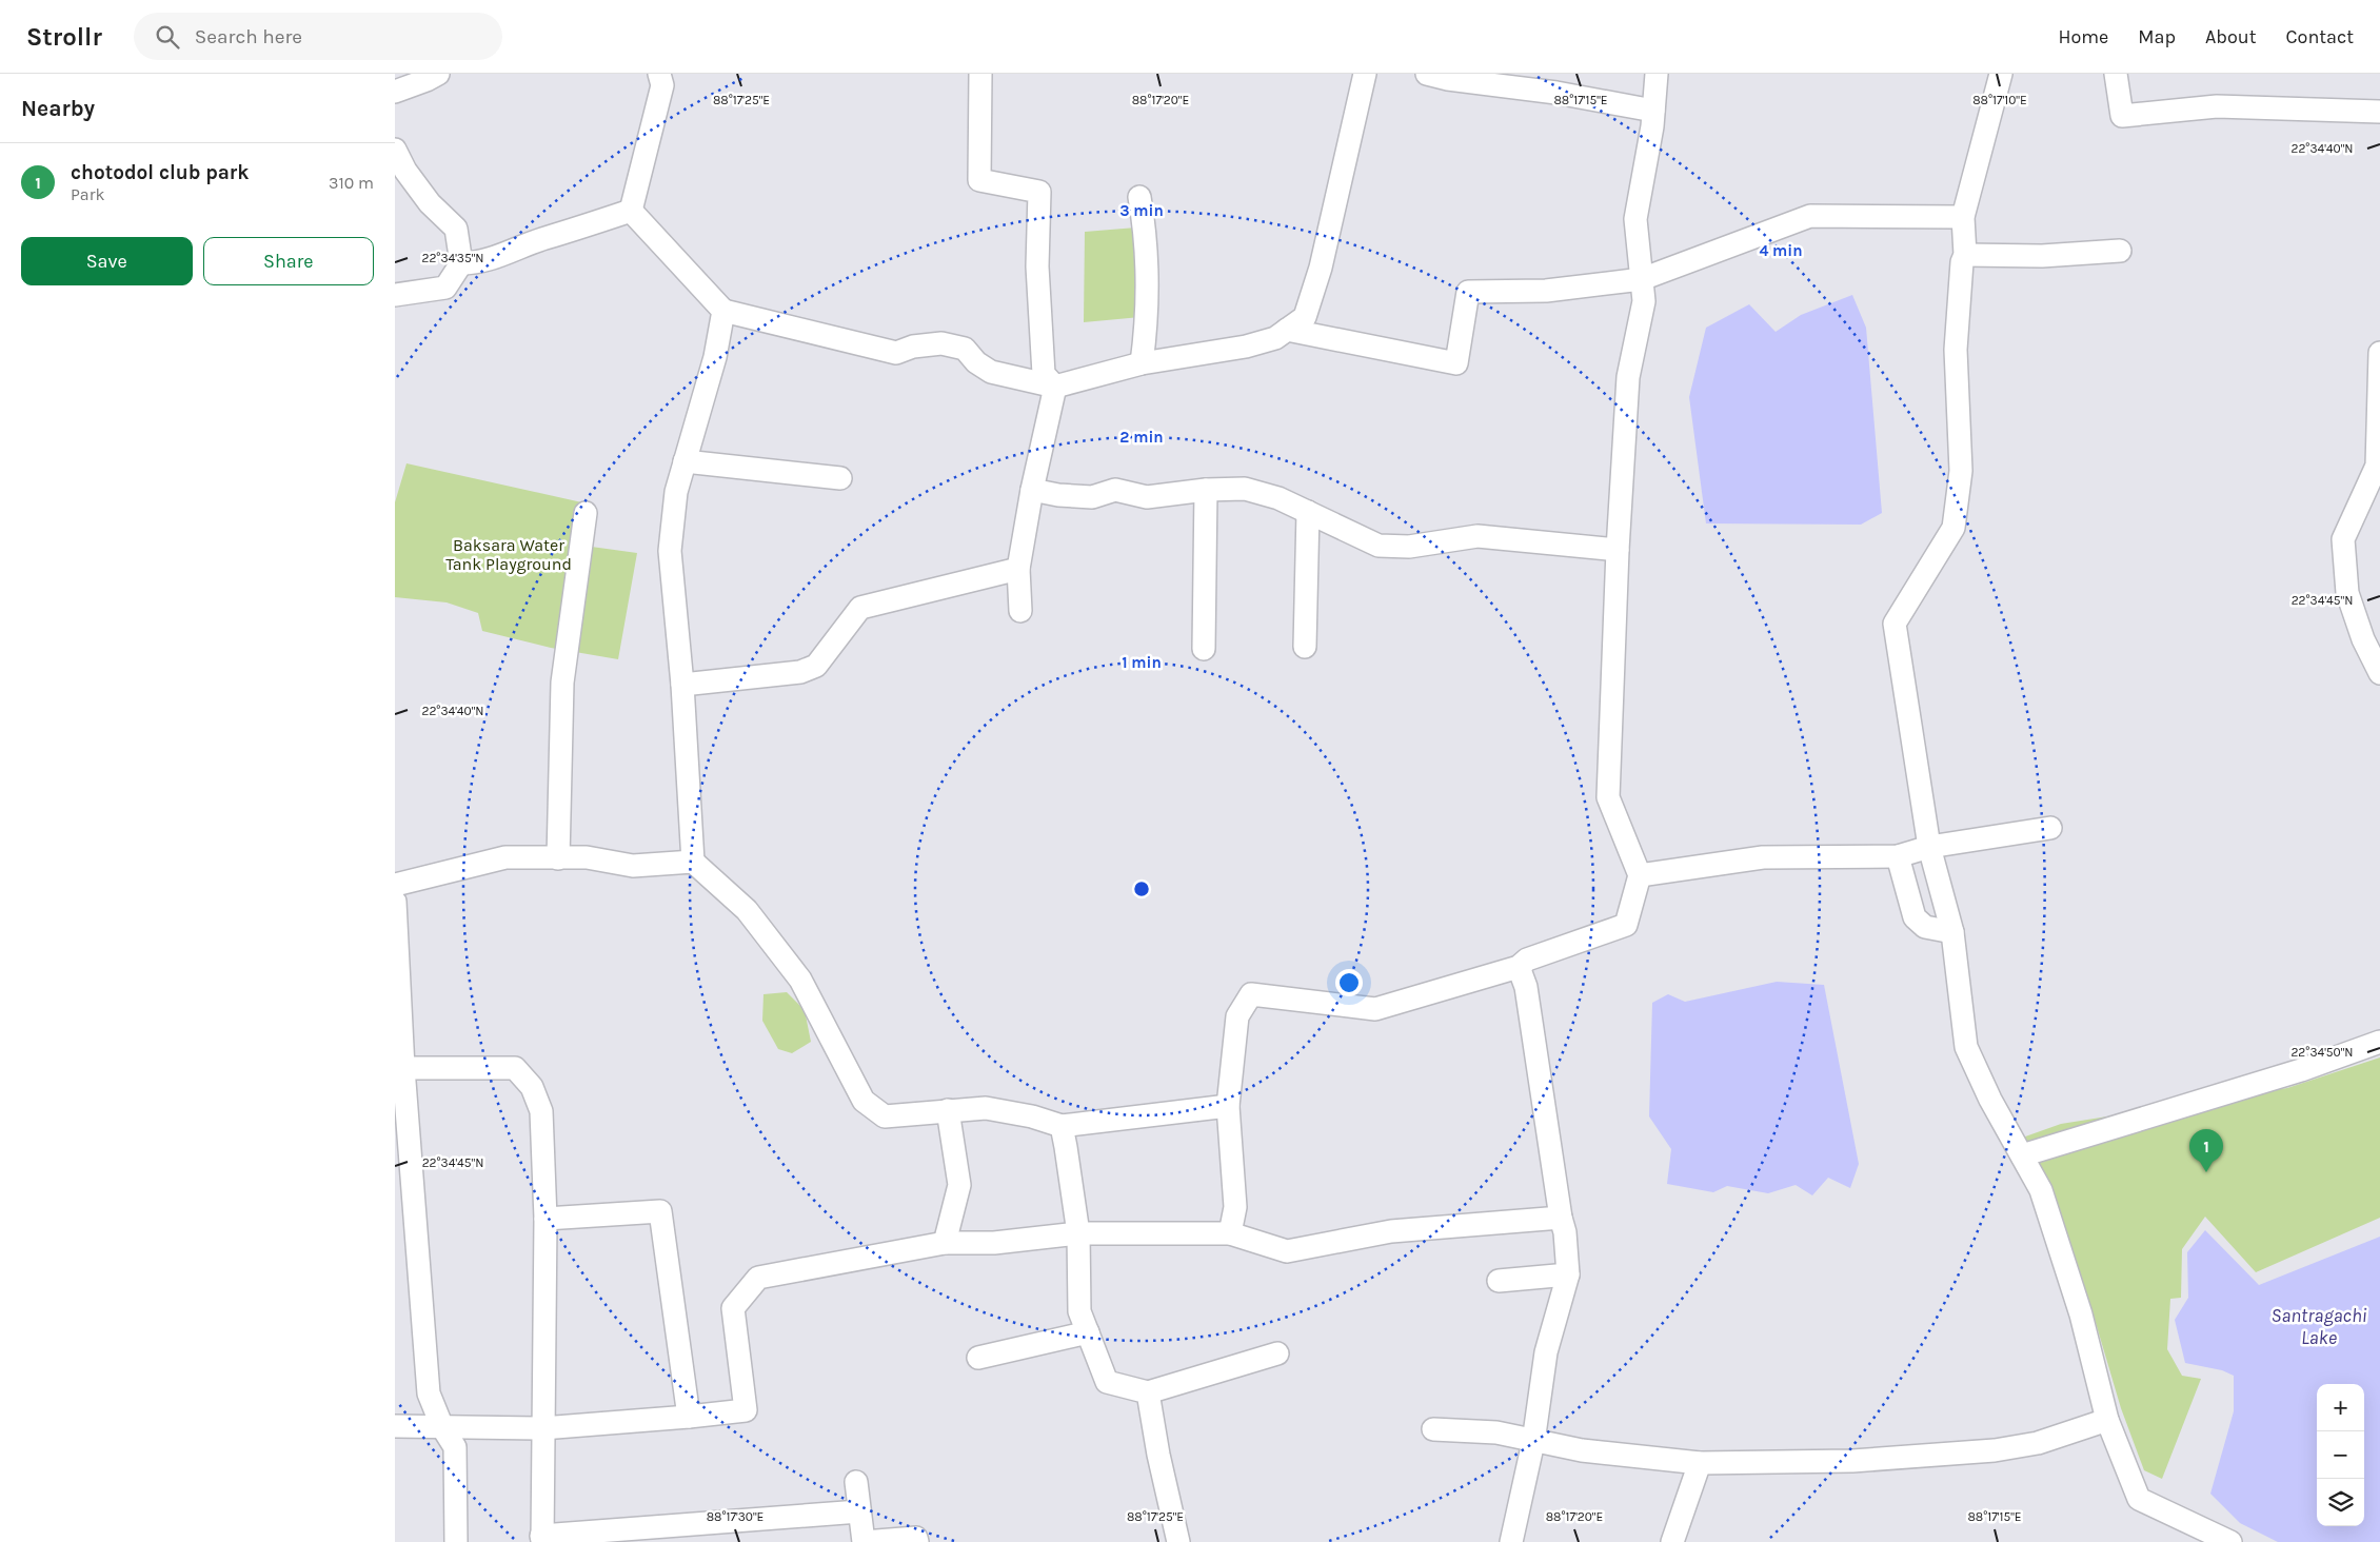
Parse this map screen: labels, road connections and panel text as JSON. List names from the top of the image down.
{
  "water": ["Santragachi Lake"],
  "parks": ["Baksara Water Tank Playground"],
  "page": {
    "header": "Strollr",
    "search": "Search here",
    "nav": [
      "Home",
      "Map",
      "About",
      "Contact"
    ],
    "heading": "Nearby",
    "list": [
      {
        "mark": "1",
        "name": "chotodol club park",
        "note": "Park",
        "value": "310 m"
      }
    ],
    "buttons": ["Save", "Share"],
    "pins": "1",
    "map_buttons": ["+", "−"]
  },
  "coordinates": [
    "88°17'25\"E",
    "88°17'20\"E",
    "88°17'15\"E",
    "88°17'10\"E",
    "22°34'40\"N",
    "22°34'35\"N",
    "22°34'45\"N",
    "22°34'50\"N",
    "88°17'30\"E"
  ],
  "rings": [
    "3 min",
    "4 min",
    "2 min",
    "1 min"
  ]
}
